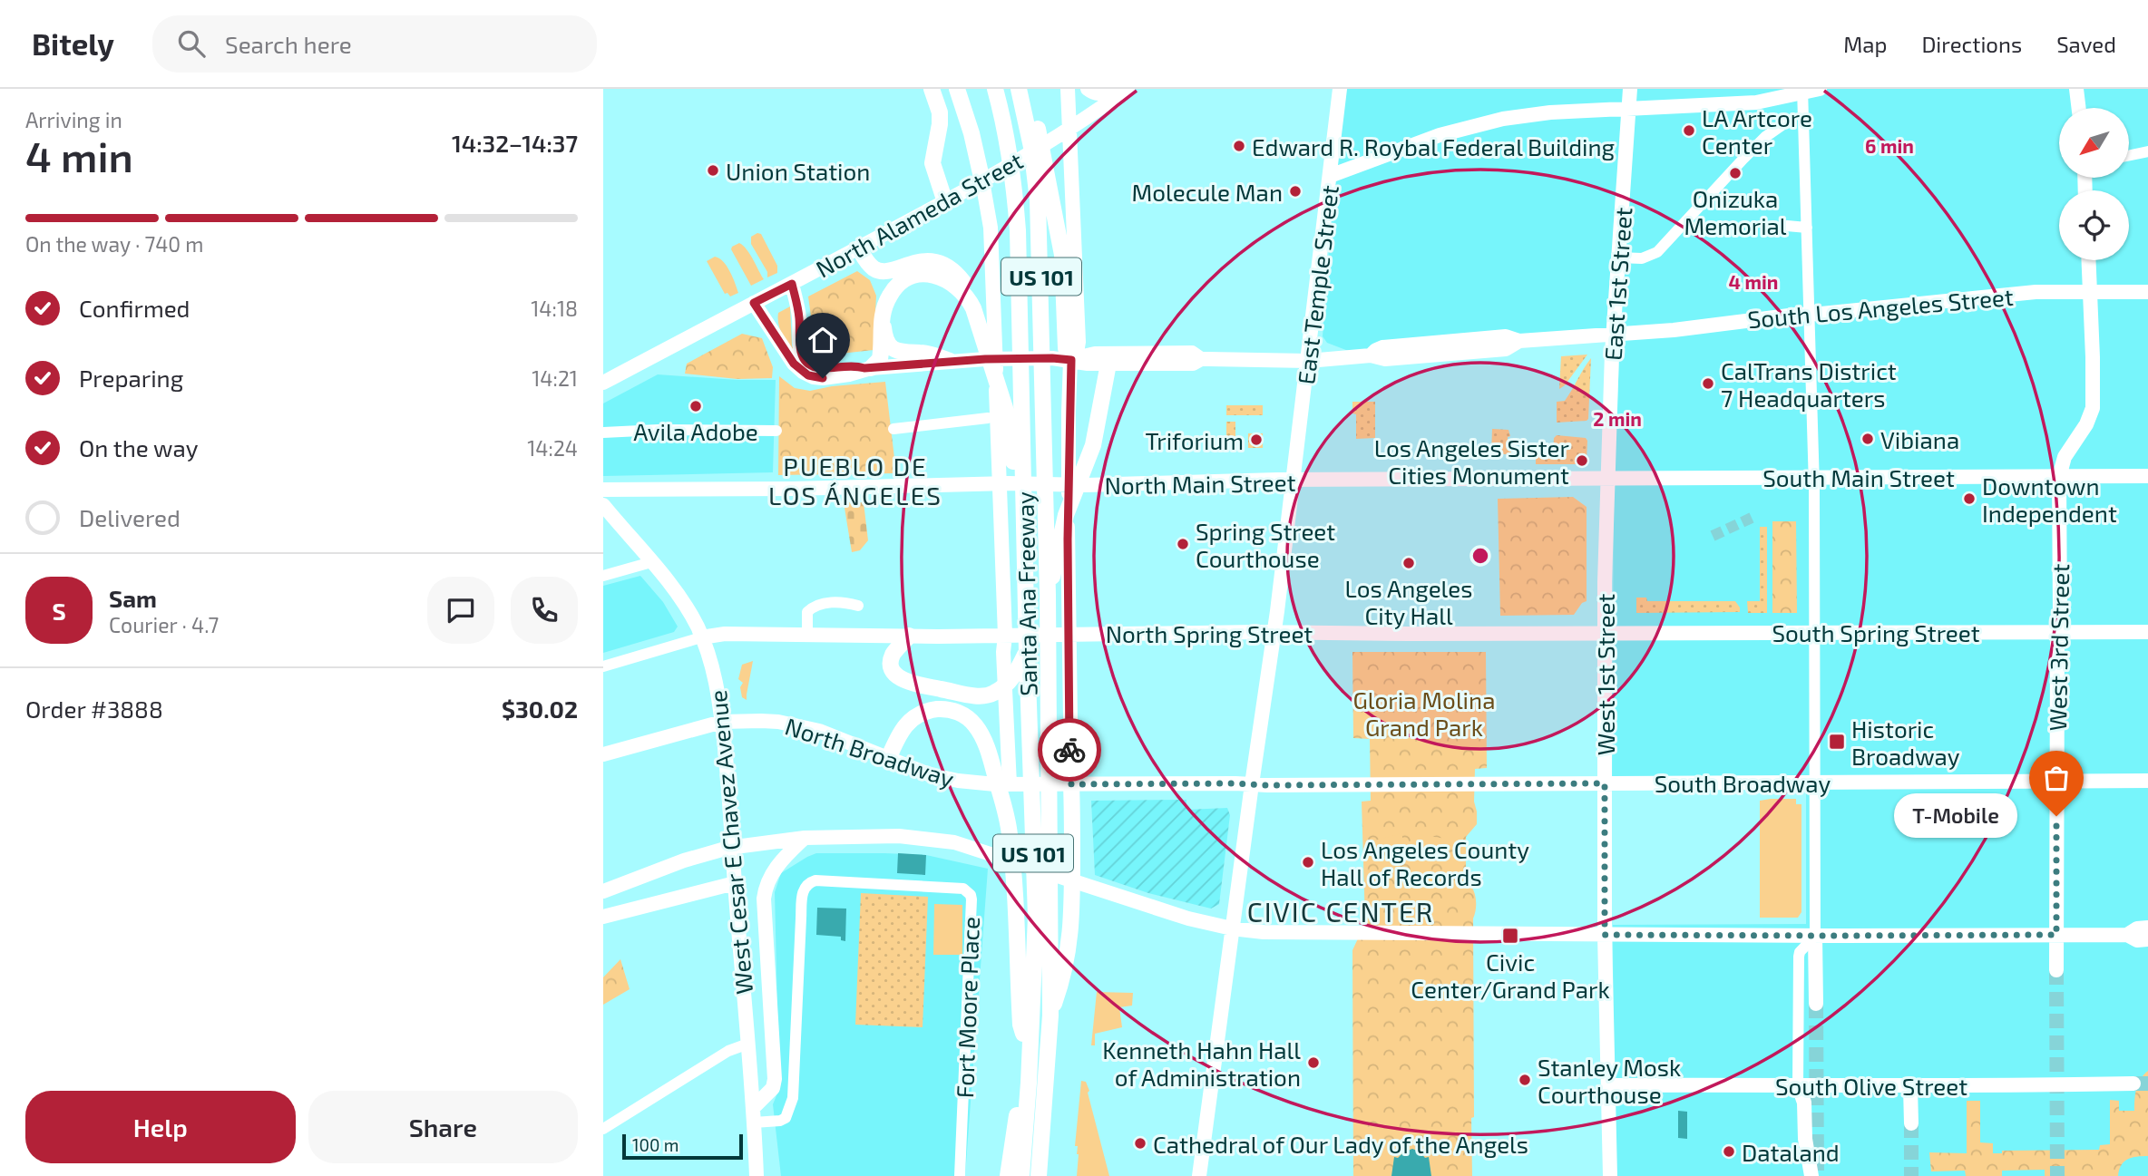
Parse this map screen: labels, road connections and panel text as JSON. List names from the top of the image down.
{
  "streets": {
    "highway": ["US 101", "Santa Ana Freeway"],
    "main road": [
      "North Alameda Street",
      "East 1st Street",
      "East Temple Street",
      "South Los Angeles Street",
      "South Main Street",
      "North Main Street",
      "South Spring Street",
      "North Spring Street",
      "West 3rd Street",
      "West 1st Street",
      "North Broadway",
      "South Broadway",
      "West Cesar E Chavez Avenue",
      "South Olive Street"
    ],
    "street": ["Fort Moore Place"]
  },
  "crossings": [
    ["US 101", "Santa Ana Freeway"],
    ["East 1st Street", "South Los Angeles Street"],
    ["East 1st Street", "South Main Street"],
    ["East 1st Street", "North Main Street"],
    ["East 1st Street", "West 1st Street"],
    ["East Temple Street", "South Los Angeles Street"],
    ["East Temple Street", "North Main Street"],
    ["East Temple Street", "North Spring Street"],
    ["South Main Street", "North Main Street"],
    ["South Main Street", "West 3rd Street"],
    ["South Main Street", "West 1st Street"],
    ["North Main Street", "West 1st Street"],
    ["South Spring Street", "North Spring Street"],
    ["South Spring Street", "West 3rd Street"],
    ["South Spring Street", "West 1st Street"],
    ["North Spring Street", "West 1st Street"],
    ["North Spring Street", "West Cesar E Chavez Avenue"],
    ["West 3rd Street", "South Broadway"],
    ["West 1st Street", "South Broadway"],
    ["West 1st Street", "South Olive Street"],
    ["North Broadway", "West Cesar E Chavez Avenue"],
    ["West Cesar E Chavez Avenue", "Fort Moore Place"]
  ],
  "districts": ["PUEBLO DE LOS ÁNGELES", "CIVIC CENTER"],
  "parks": ["Gloria Molina Grand Park"],
  "places": {
    "other": [
      "LA Artcore Center",
      "Edward R. Roybal Federal Building",
      "Union Station",
      "Onizuka Memorial",
      "Molecule Man",
      "CalTrans District 7 Headquarters",
      "Avila Adobe",
      "Vibiana",
      "Triforium",
      "Los Angeles Sister Cities Monument",
      "Downtown Independent",
      "Spring Street Courthouse",
      "Los Angeles City Hall",
      "T-Mobile",
      "Los Angeles County Hall of Records",
      "Kenneth Hahn Hall of Administration",
      "Stanley Mosk Courthouse",
      "Cathedral of Our Lady of the Angels",
      "Dataland"
    ],
    "transit": ["Historic Broadway", "Civic Center/Grand Park"]
  },
  "scale_bar": "100 m",
  "north": "bottom left",
  "page": {
    "header": "Bitely",
    "search": "Search here",
    "nav": ["Map", "Directions", "Saved"],
    "heading": ["4 min", "Arriving in", "14:32–14:37"],
    "panel": [
      "Sam",
      "Courier · 4.7",
      "Order #3888",
      "$30.02"
    ],
    "bar": "On the way · 740 m",
    "list": [
      ["Confirmed", "14:18"],
      ["Preparing", "14:21"],
      ["On the way", "14:24"],
      "Delivered"
    ],
    "round": "S",
    "bubble": "T-Mobile",
    "buttons": ["Help", "Share"],
    "scale": "100 m"
  },
  "rings": ["6 min", "4 min", "2 min"]
}
